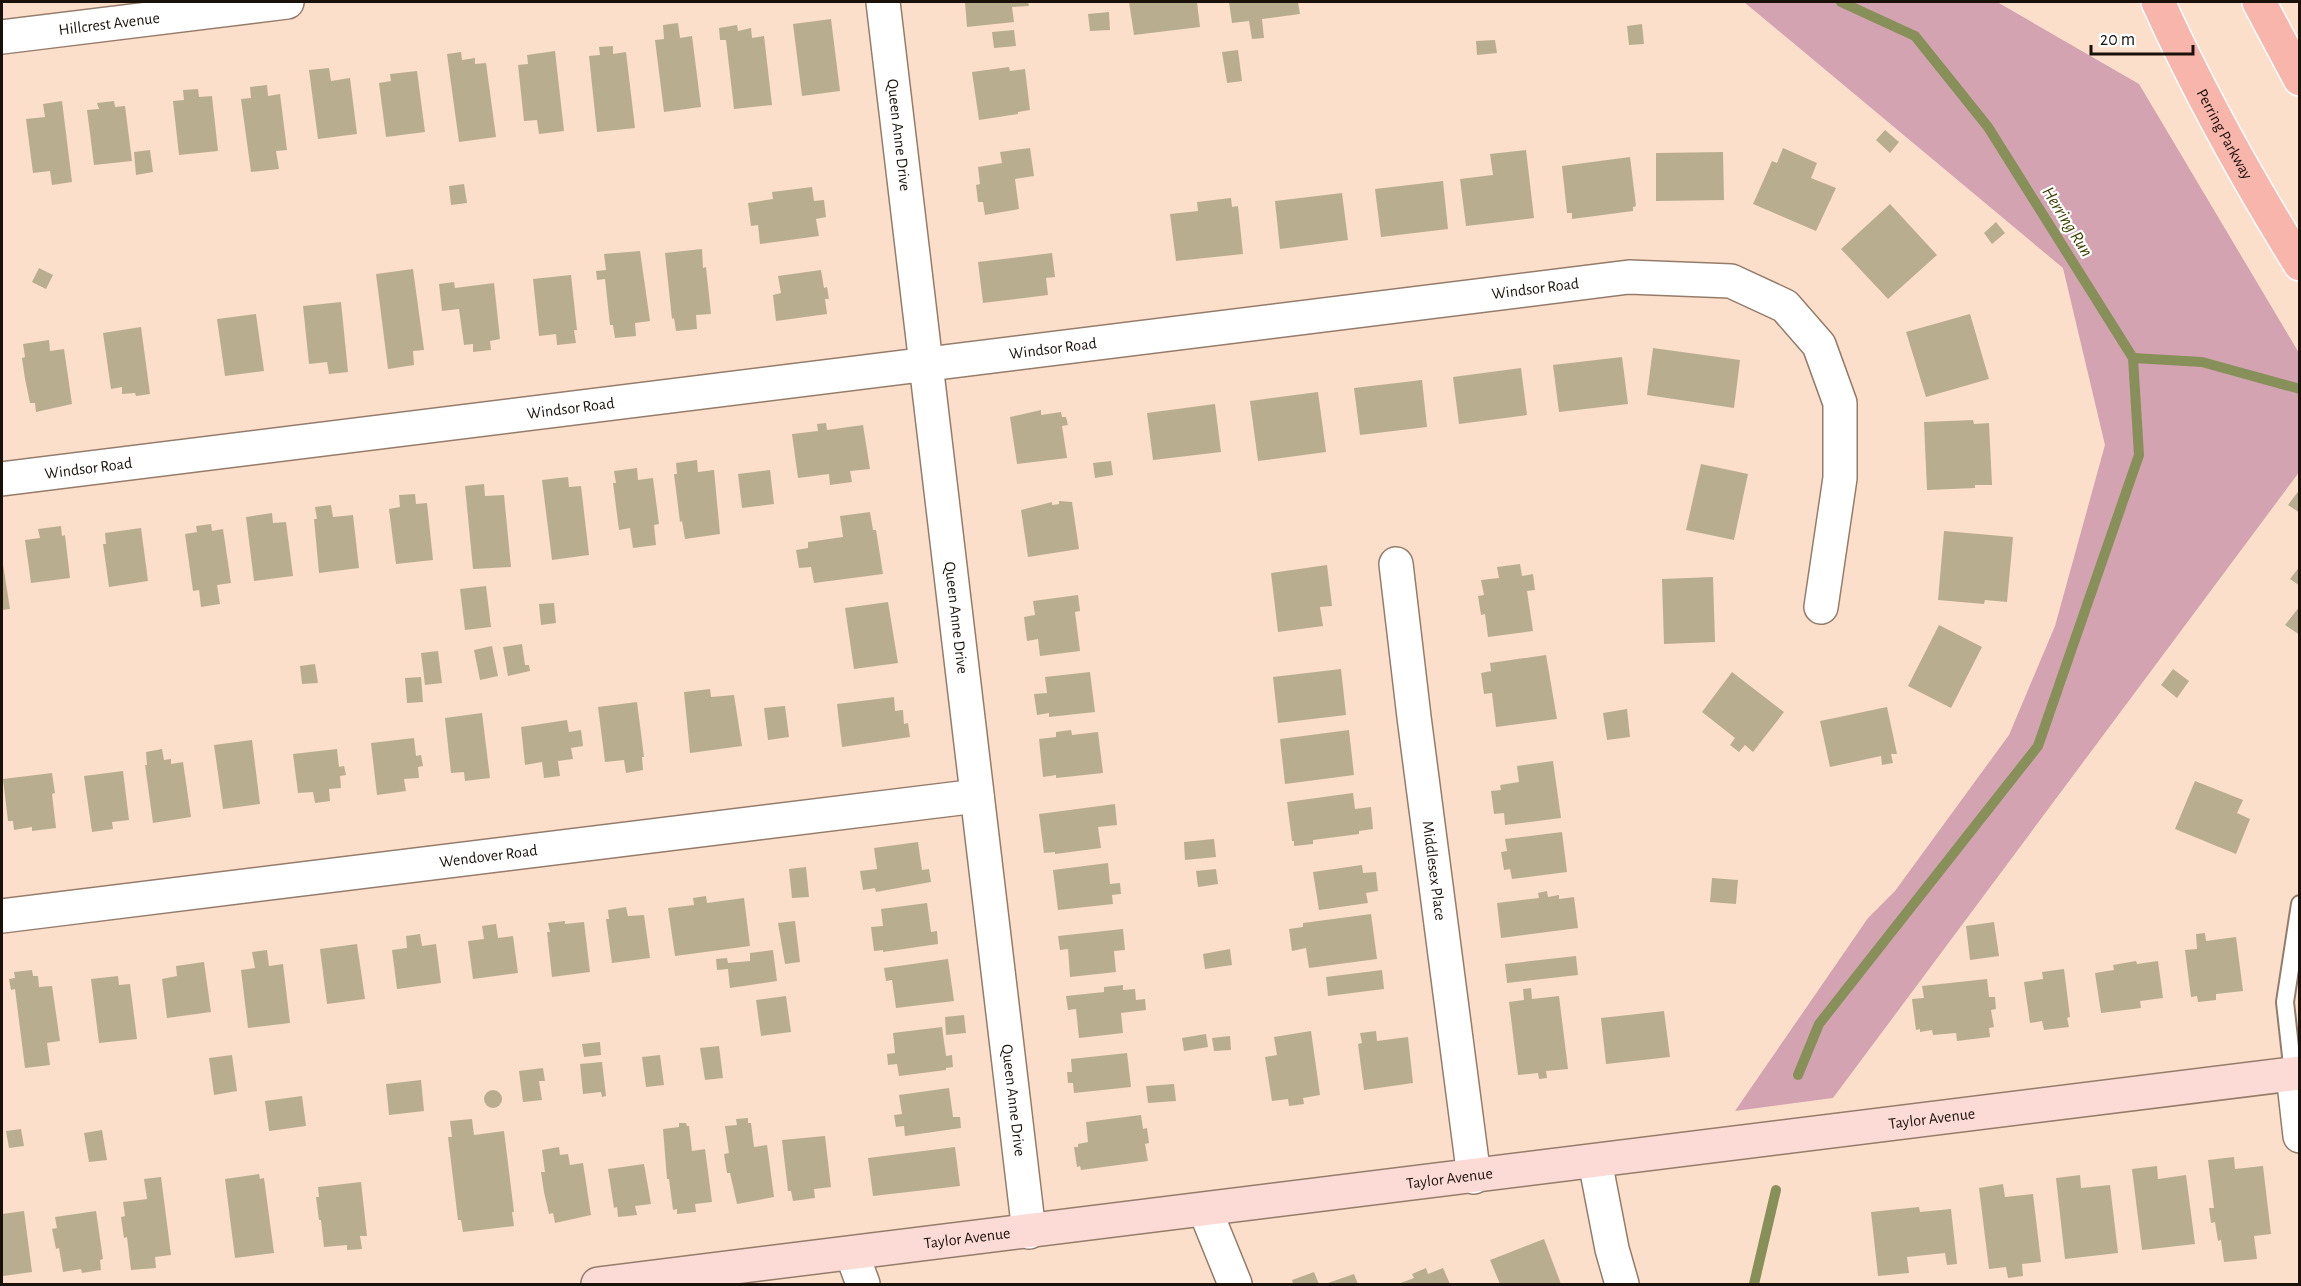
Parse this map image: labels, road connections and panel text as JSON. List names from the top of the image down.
{
  "streets": {
    "main road": ["Perring Parkway", "Taylor Avenue"],
    "street": [
      "Hillcrest Avenue",
      "Queen Anne Drive",
      "Windsor Road",
      "Wendover Road",
      "Middlesex Place"
    ]
  },
  "crossings": [
    ["Queen Anne Drive", "Windsor Road"],
    ["Queen Anne Drive", "Wendover Road"],
    ["Queen Anne Drive", "Taylor Avenue"],
    ["Middlesex Place", "Taylor Avenue"]
  ],
  "water": ["Herring Run"],
  "scale_bar": "20 m"
}
